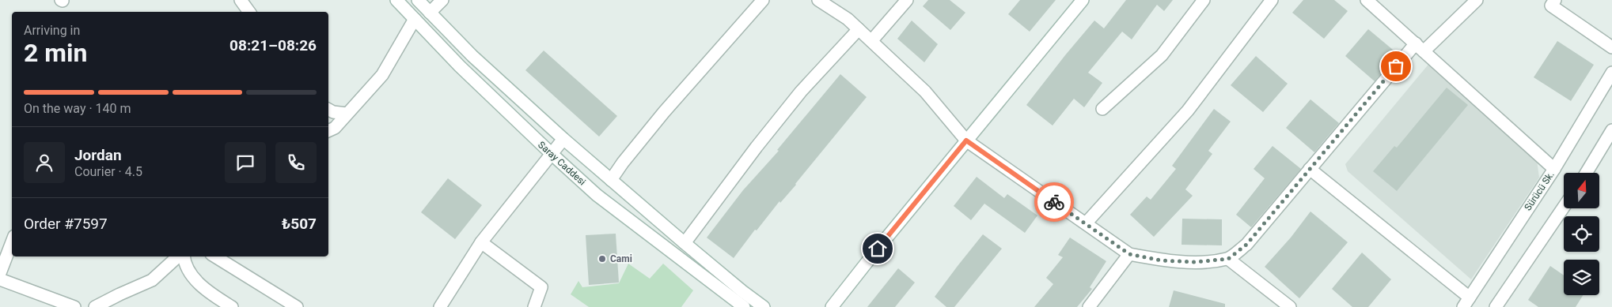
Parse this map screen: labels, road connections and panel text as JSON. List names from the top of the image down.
{
  "streets": {
    "street": ["Saray Caddesi", "Sürücü Sk."]
  },
  "places": ["Cami"],
  "north": "top",
  "page": {
    "heading": ["2 min", "Arriving in", "08:21–08:26"],
    "panel": [
      "Jordan",
      "Courier · 4.5",
      "Order #7597",
      "₺507"
    ],
    "bar": "On the way · 140 m"
  }
}
